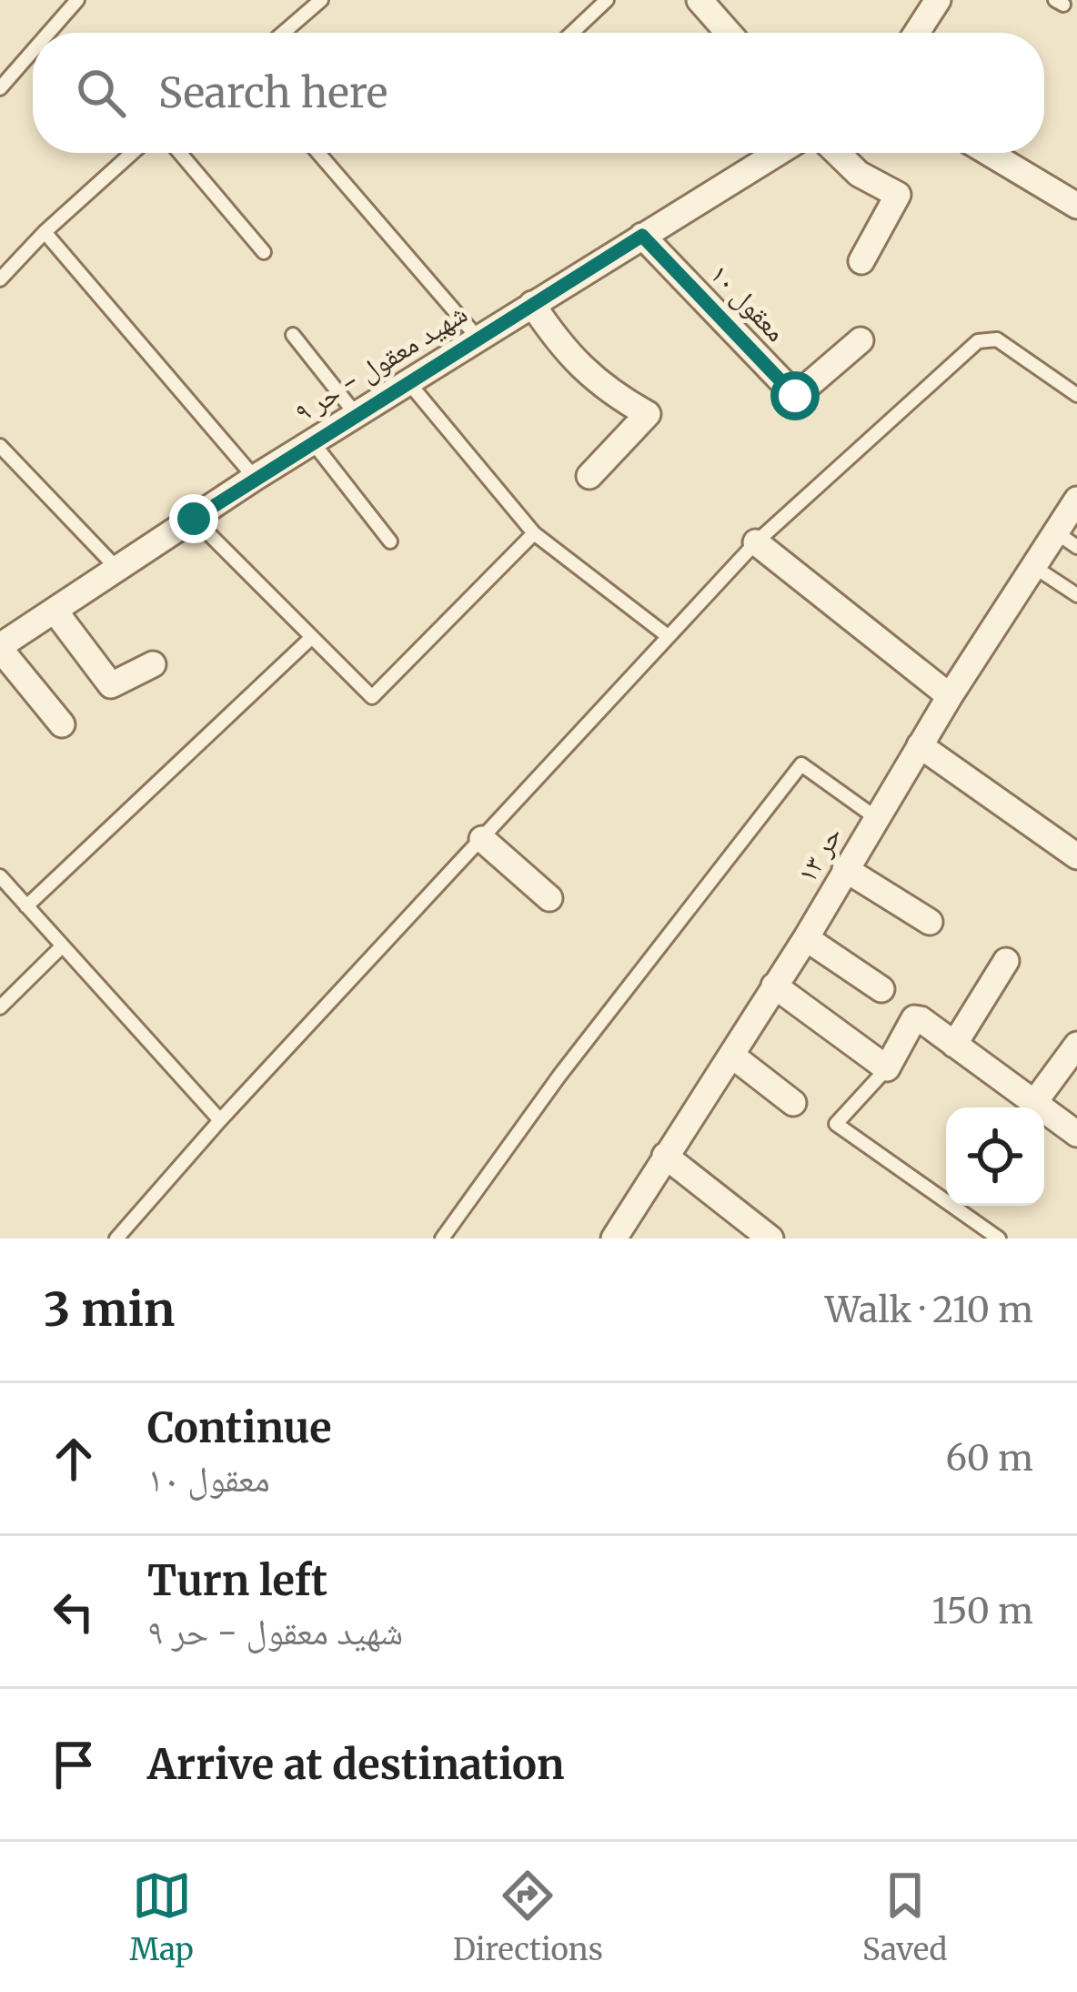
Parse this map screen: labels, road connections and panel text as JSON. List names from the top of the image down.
{
  "streets": {
    "street": ["معقول ۱۰", "شهید معقول - حر ۹", "حر ۱۳"]
  },
  "crossings": [
    ["معقول ۱۰", "شهید معقول - حر ۹"]
  ],
  "page": {
    "search": "Search here",
    "heading": ["3 min", "Walk · 210 m"],
    "list": [
      ["Continue", "معقول ۱۰", "60 m"],
      ["Turn left", "شهید معقول - حر ۹", "150 m"],
      "Arrive at destination"
    ],
    "nav": ["Map", "Directions", "Saved"]
  }
}
